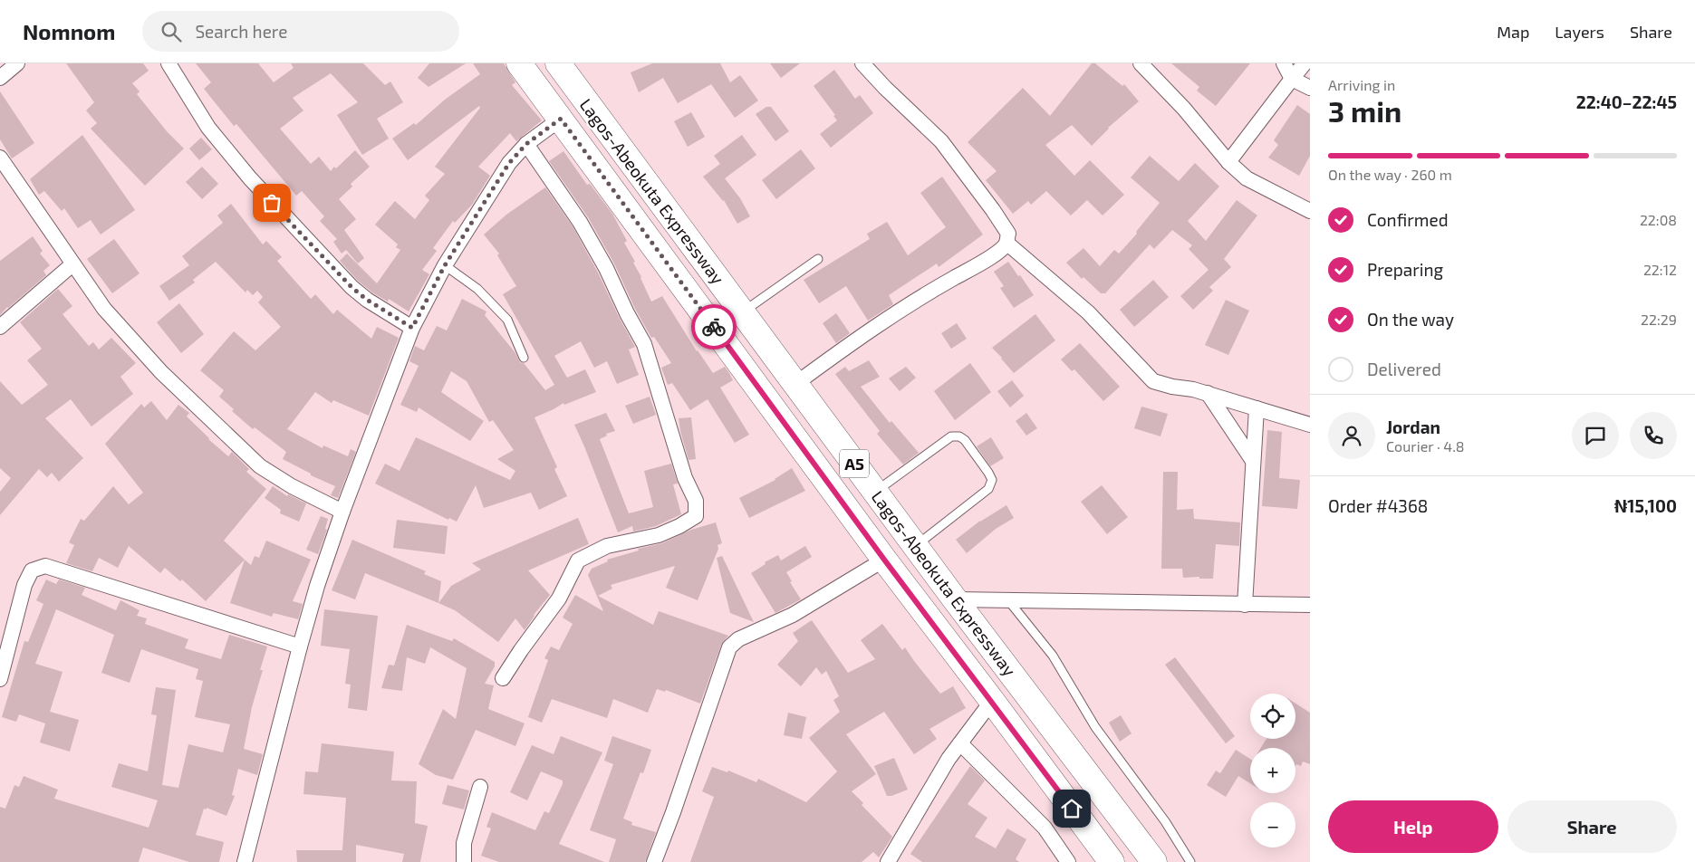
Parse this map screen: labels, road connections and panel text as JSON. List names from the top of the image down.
{
  "streets": {
    "highway": ["Lagos-Abeokuta Expressway", "A5"]
  },
  "page": {
    "header": "Nomnom",
    "search": "Search here",
    "nav": ["Map", "Layers", "Share"],
    "heading": ["3 min", "Arriving in", "22:40–22:45"],
    "panel": [
      "Jordan",
      "Courier · 4.8",
      "Order #4368",
      "₦15,100"
    ],
    "bar": "On the way · 260 m",
    "list": [
      ["Confirmed", "22:08"],
      ["Preparing", "22:12"],
      ["On the way", "22:29"],
      "Delivered"
    ],
    "map_buttons": ["+", "−"],
    "buttons": ["Help", "Share"]
  }
}
